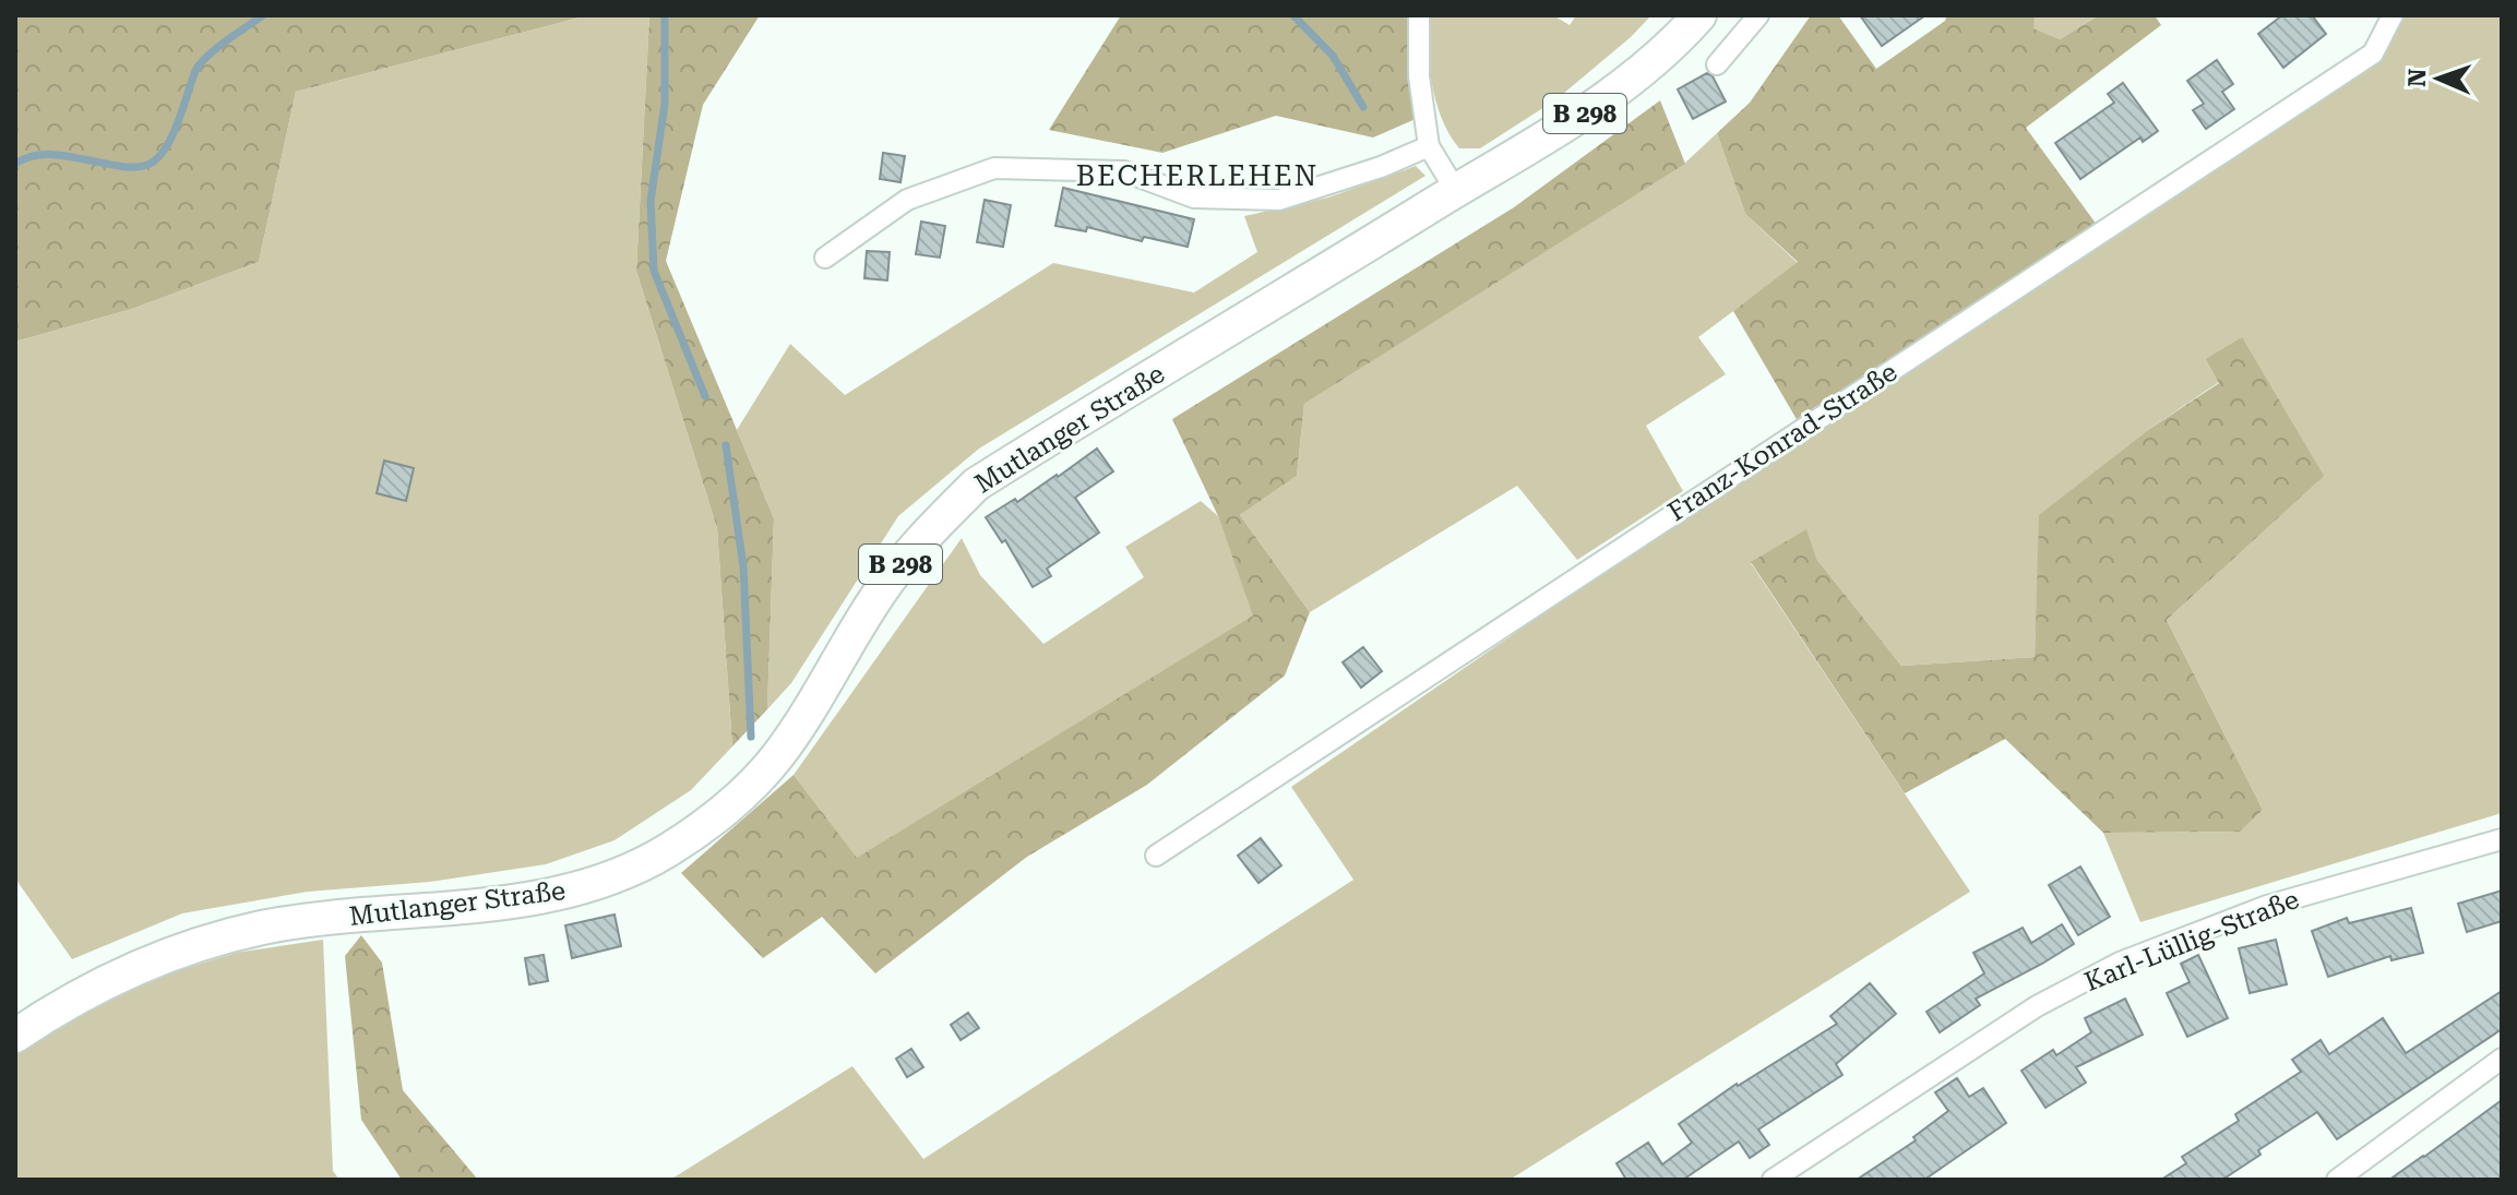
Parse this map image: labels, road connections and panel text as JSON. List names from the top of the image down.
{
  "streets": {
    "main road": ["B 298", "Mutlanger Straße"],
    "street": ["Franz-Konrad-Straße", "Karl-Lüllig-Straße"]
  },
  "districts": ["BECHERLEHEN"],
  "north": "left"
}
